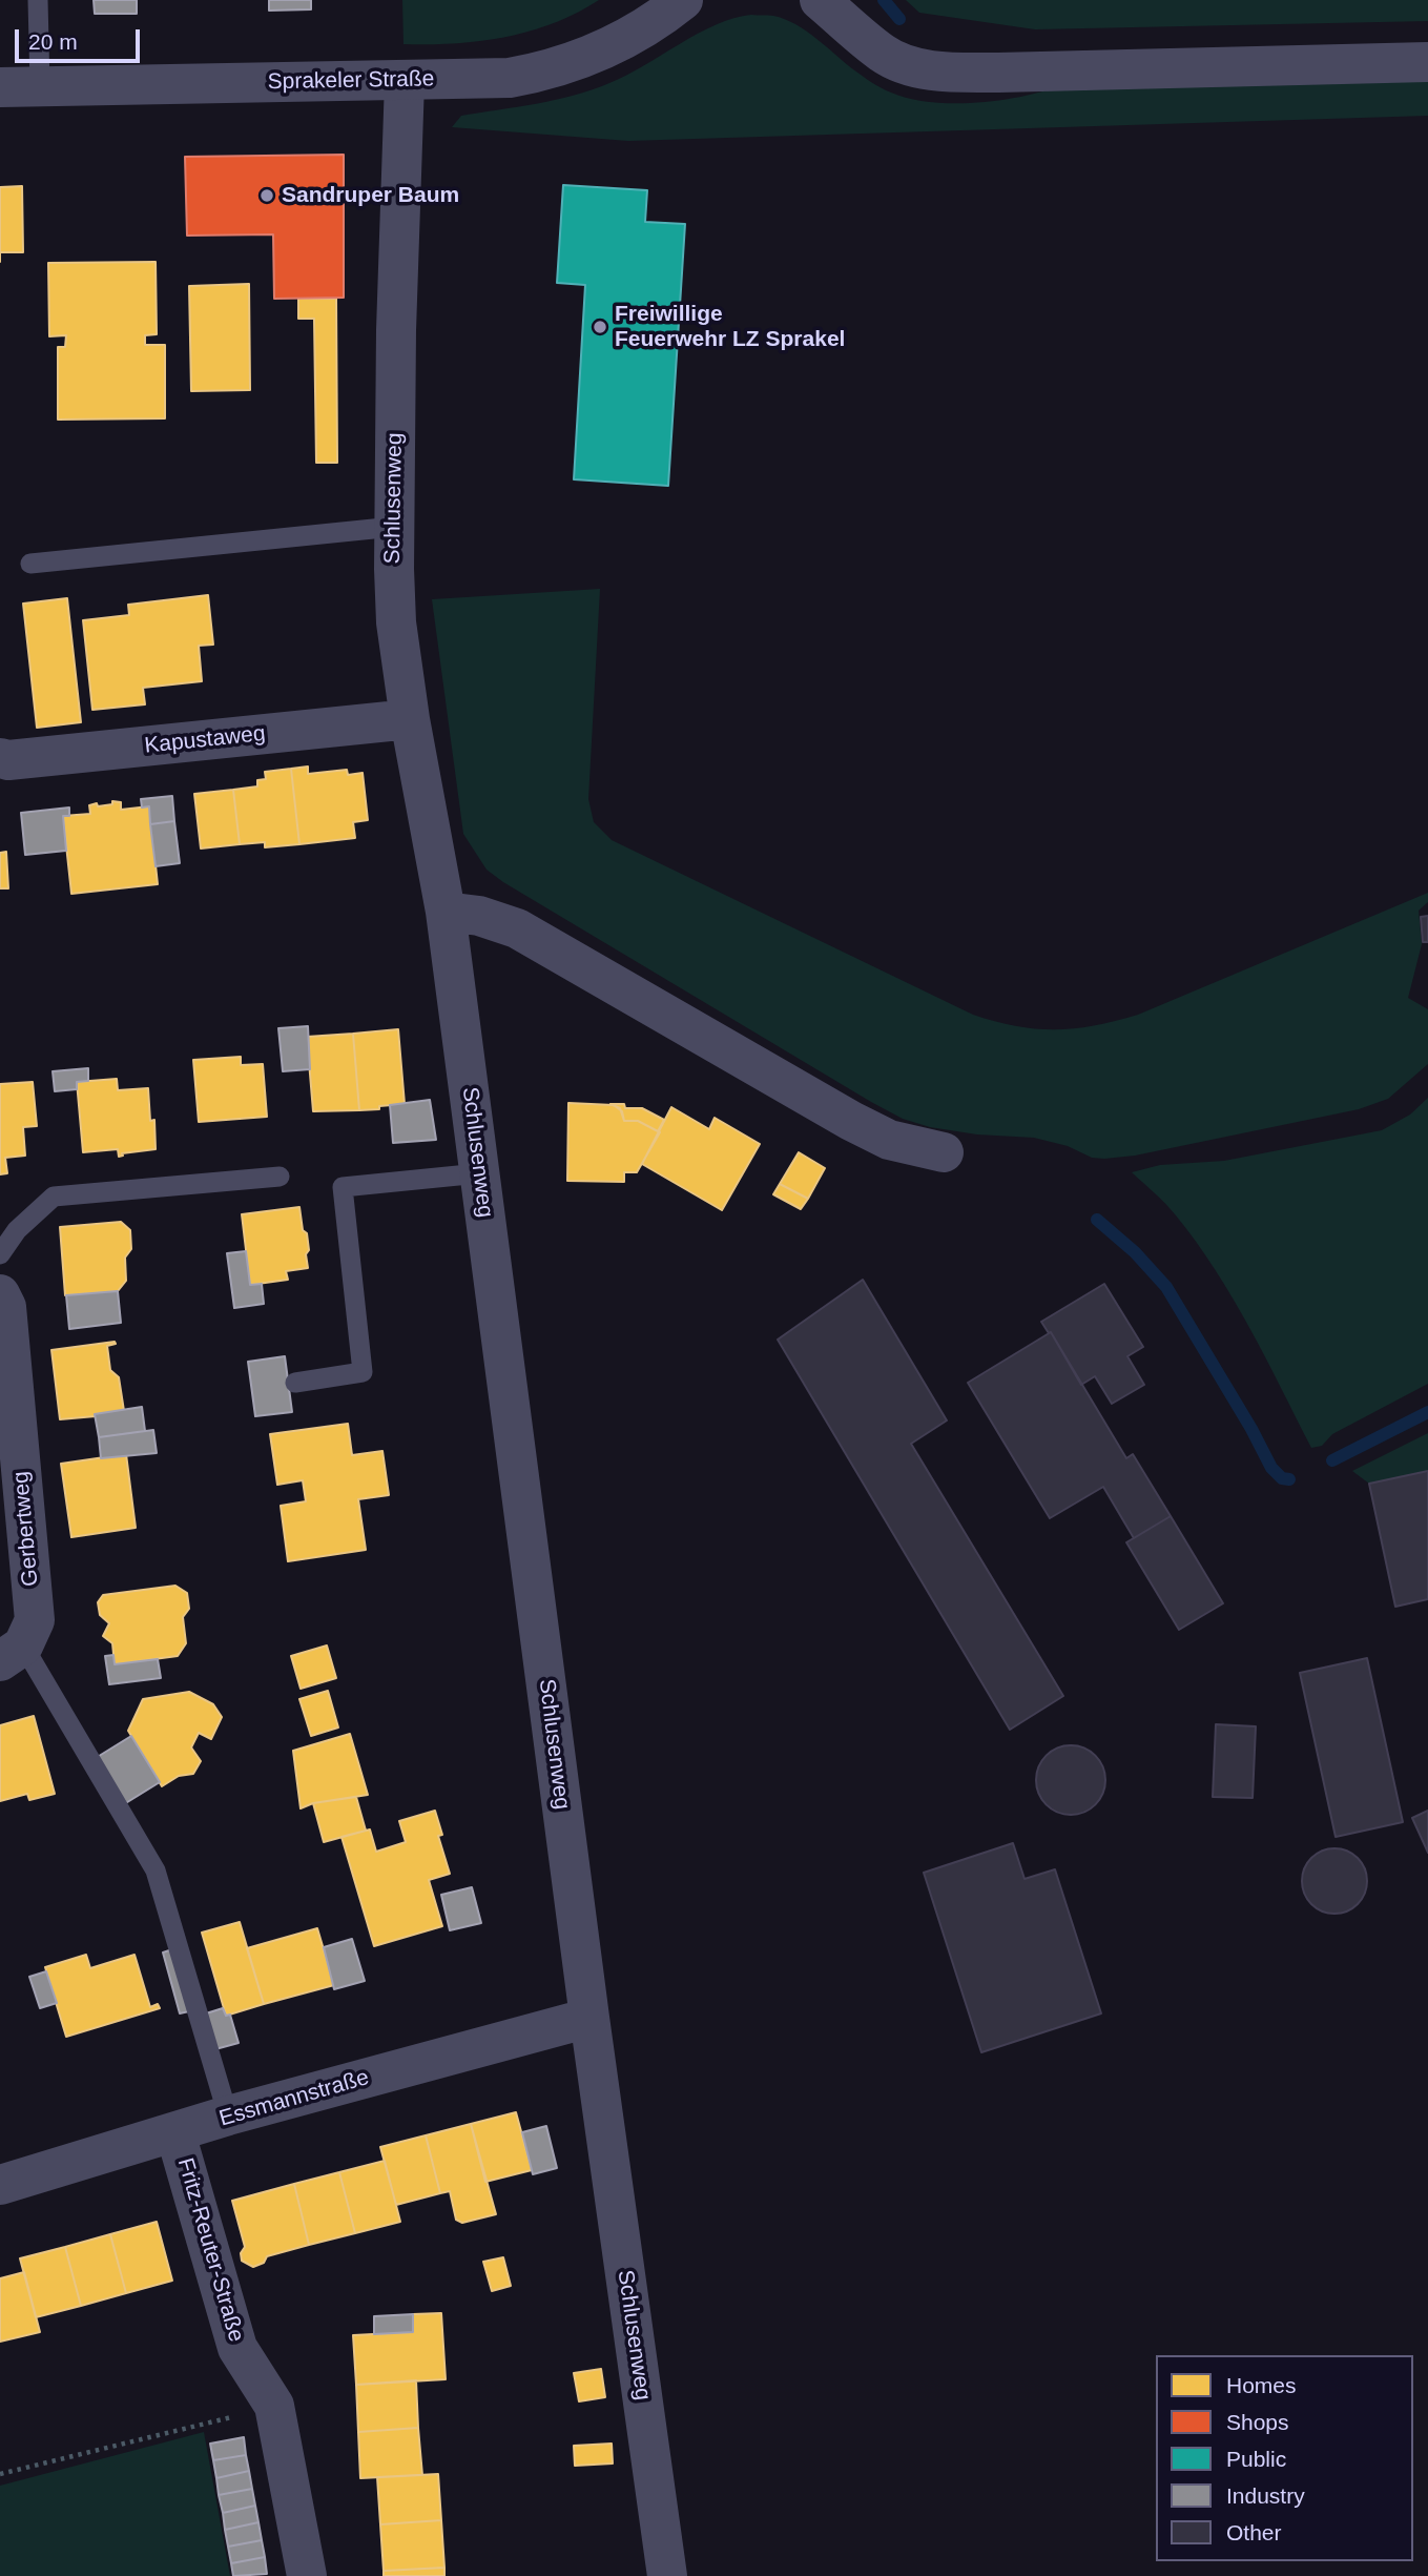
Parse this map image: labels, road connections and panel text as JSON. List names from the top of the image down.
{
  "streets": {
    "street": [
      "Sprakeler Straße",
      "Schlusenweg",
      "Kapustaweg",
      "Gerbertweg",
      "Essmannstraße",
      "Fritz-Reuter-Straße"
    ]
  },
  "crossings": [
    ["Sprakeler Straße", "Schlusenweg"],
    ["Schlusenweg", "Kapustaweg"],
    ["Schlusenweg", "Essmannstraße"],
    ["Essmannstraße", "Fritz-Reuter-Straße"]
  ],
  "places": ["Sandruper Baum", "Freiwillige Feuerwehr LZ Sprakel"],
  "legend": [
    "Homes",
    "Shops",
    "Public",
    "Industry",
    "Other"
  ],
  "scale_bar": "20 m"
}
